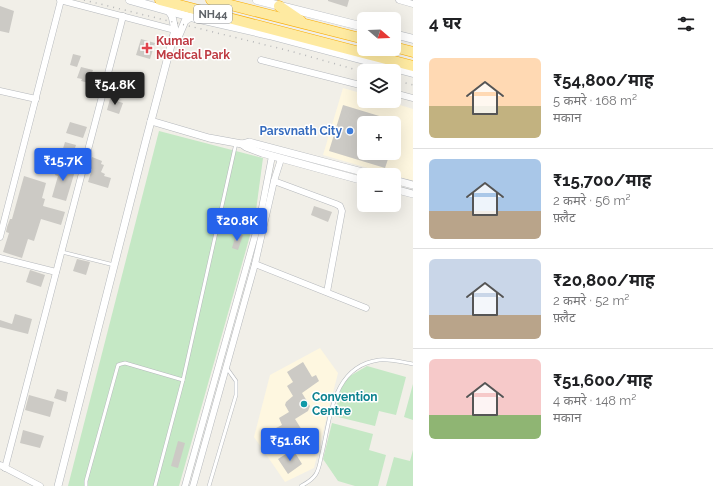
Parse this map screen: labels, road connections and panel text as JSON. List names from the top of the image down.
{
  "streets": {
    "highway": ["NH44"]
  },
  "places": {
    "health": ["Kumar Medical Park"],
    "other": ["Parsvnath City", "Convention Centre"]
  },
  "north": "right",
  "page": {
    "heading": "4 घर",
    "map_buttons": ["+", "−"],
    "list": [
      {
        "name": "₹54,800/माह",
        "note": "5 कमरे · 168 m² · मकान"
      },
      {
        "name": "₹15,700/माह",
        "note": "2 कमरे · 56 m² · फ़्लैट"
      },
      {
        "name": "₹20,800/माह",
        "note": "2 कमरे · 52 m² · फ़्लैट"
      },
      {
        "name": "₹51,600/माह",
        "note": "4 कमरे · 148 m² · मकान"
      }
    ],
    "price": [
      "₹54.8K",
      "₹15.7K",
      "₹20.8K",
      "₹51.6K"
    ]
  }
}
